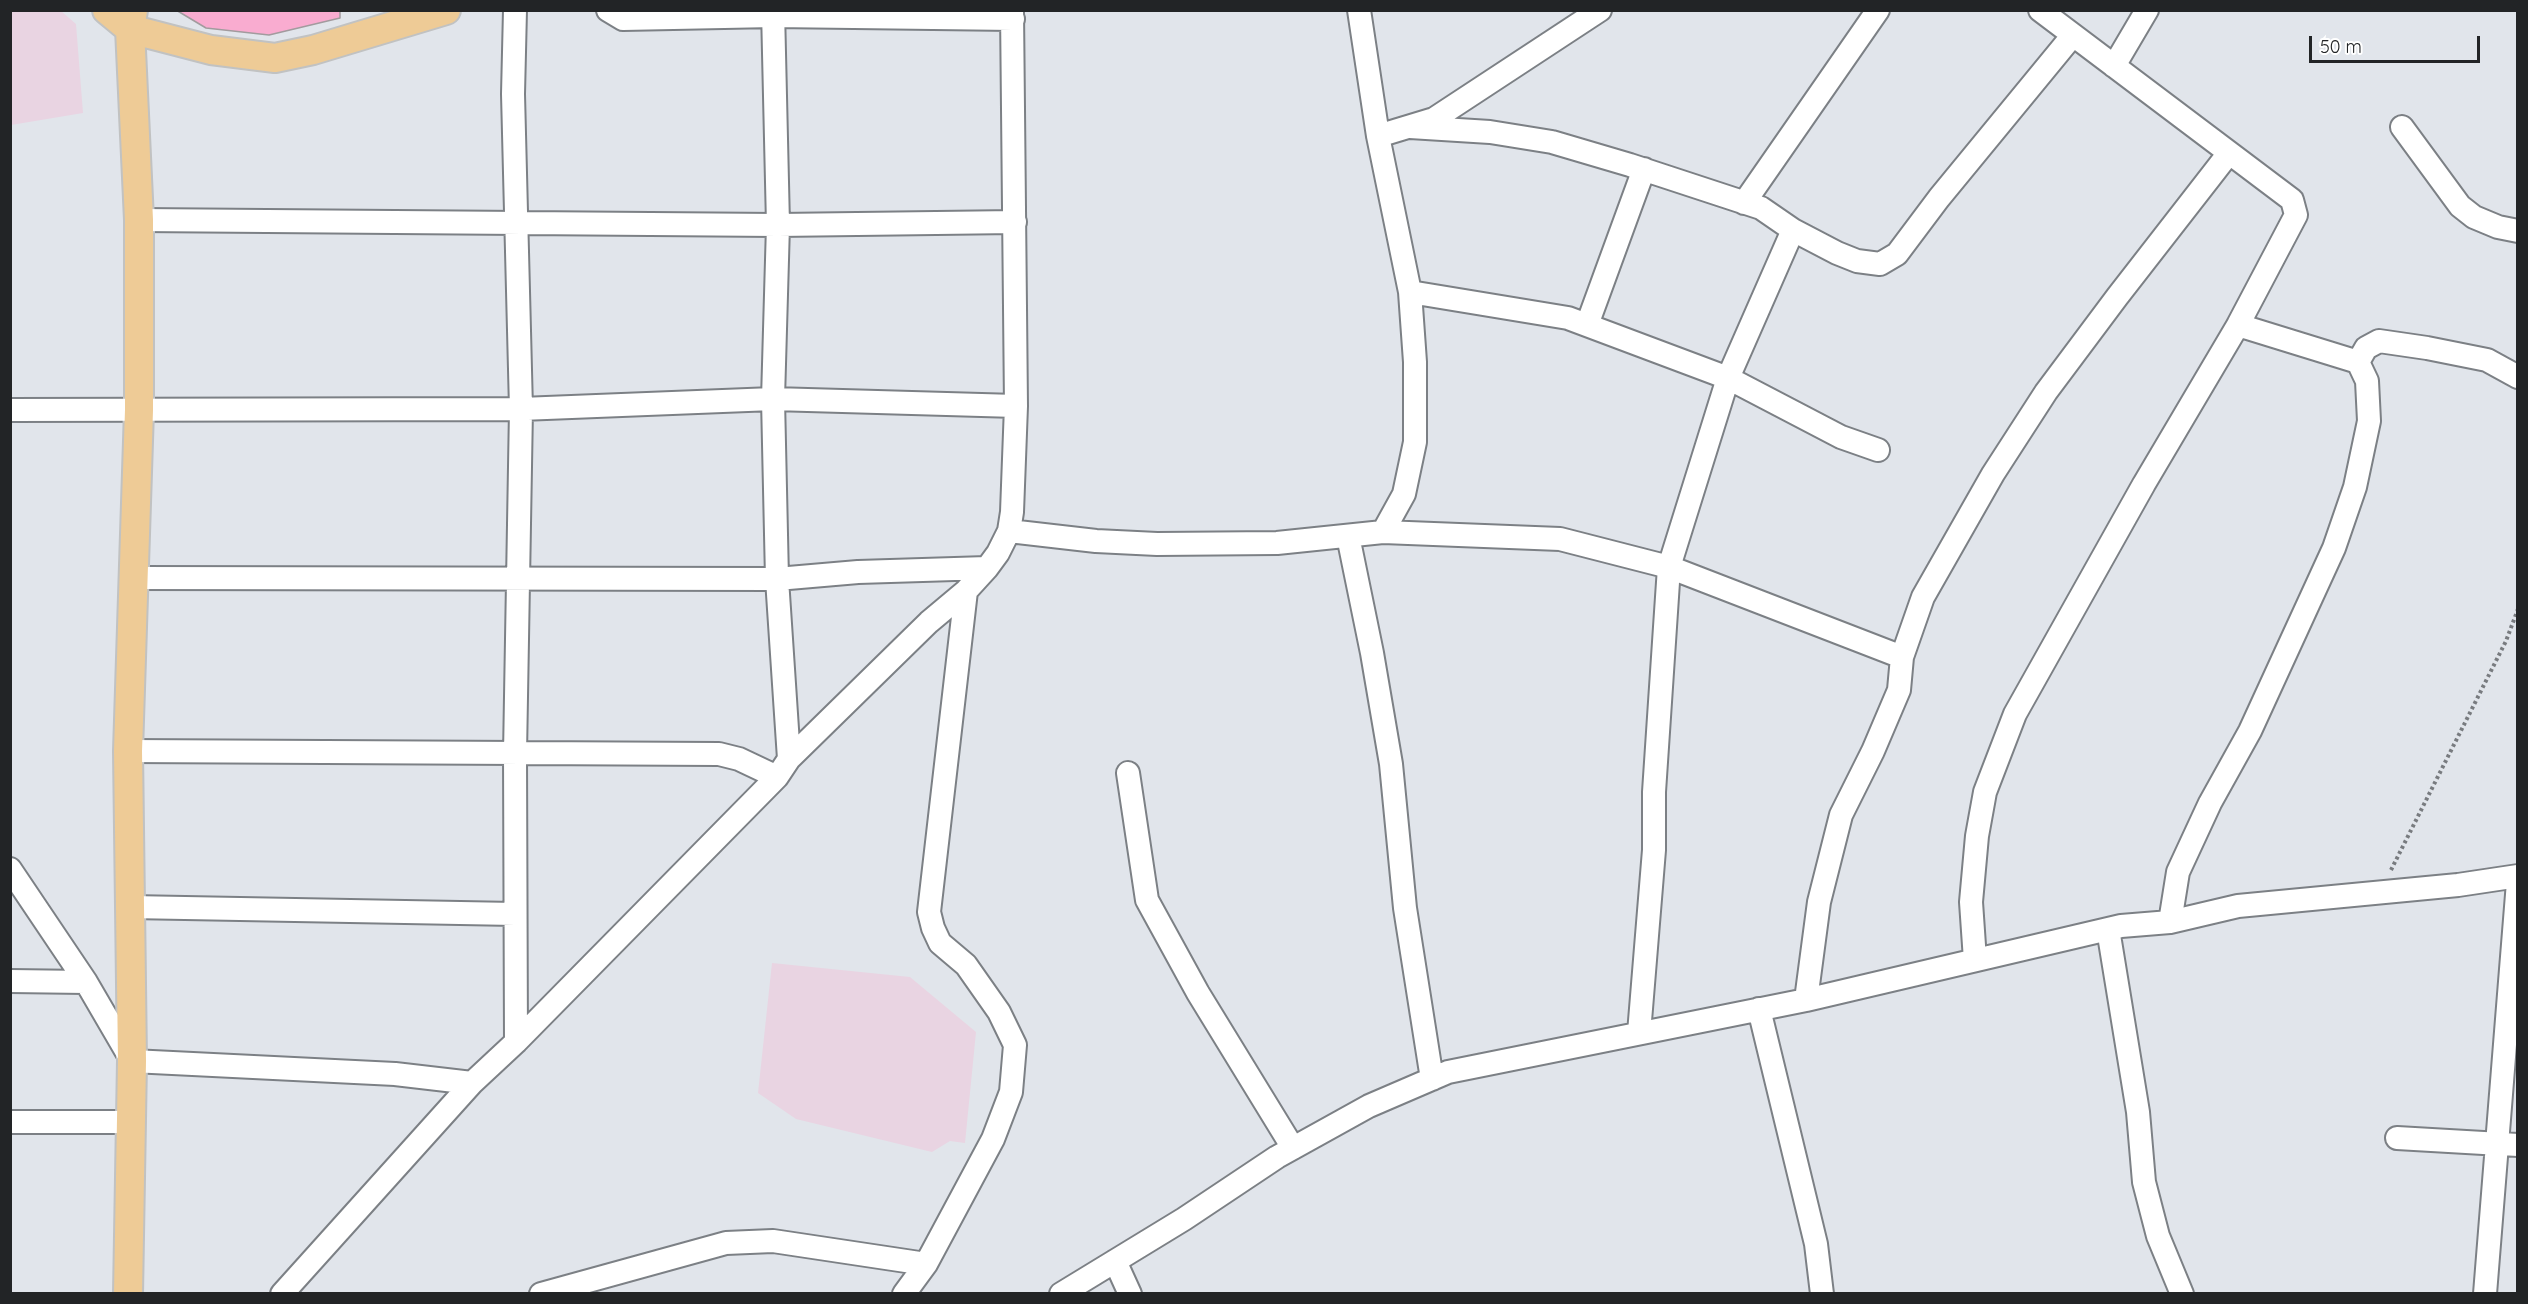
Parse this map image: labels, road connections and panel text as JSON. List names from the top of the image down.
{
  "scale_bar": "50 m"
}
